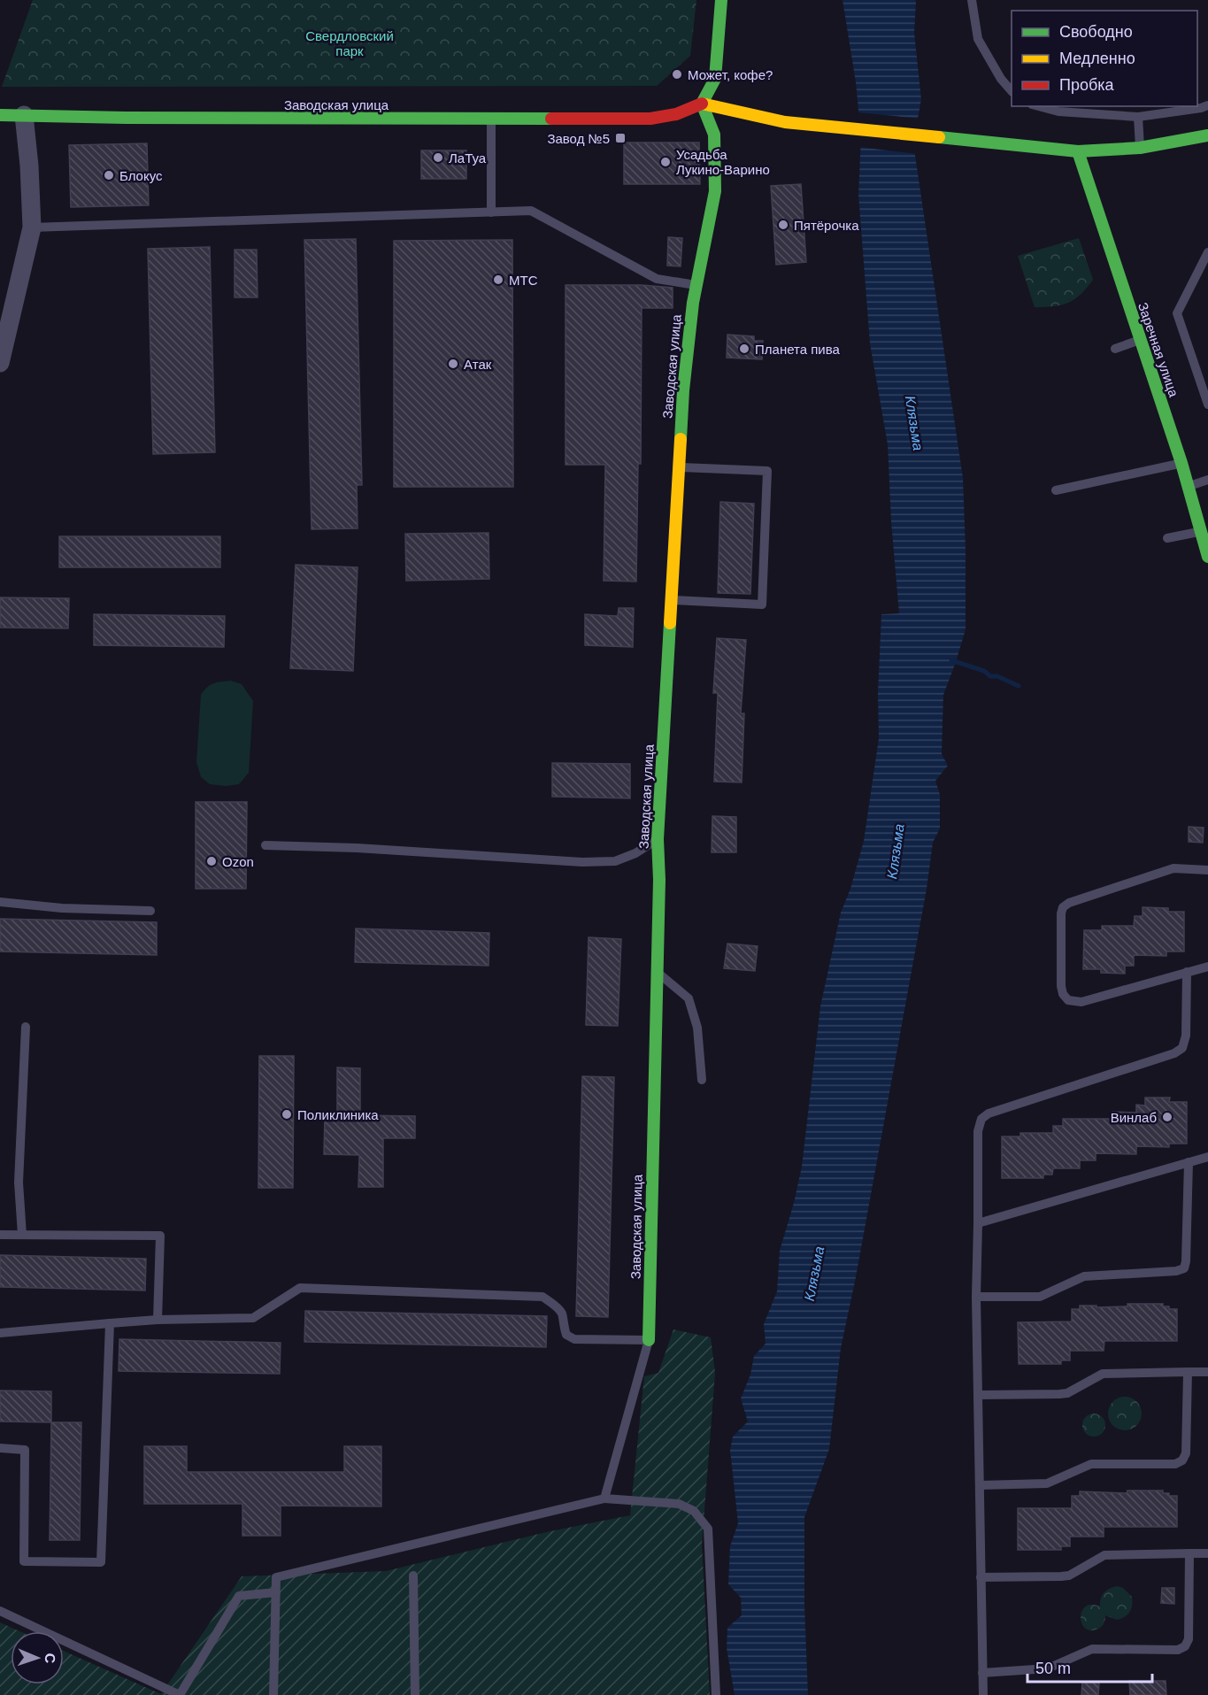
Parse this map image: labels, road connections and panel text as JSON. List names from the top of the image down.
{
  "streets": {
    "street": ["Заводская улица", "Заречная улица"]
  },
  "water": ["Клязьма"],
  "parks": ["Свердловский парк"],
  "places": {
    "other": [
      "Может, кофе?",
      "ЛаТуа",
      "Усадьба Лукино-Варино",
      "Блокус",
      "Пятёрочка",
      "МТС",
      "Планета пива",
      "Атак",
      "Ozon",
      "Поликлиника",
      "Винлаб"
    ],
    "transit": ["Завод №5"]
  },
  "legend": ["Свободно", "Медленно", "Пробка"],
  "scale_bar": "50 m",
  "north": "right"
}
